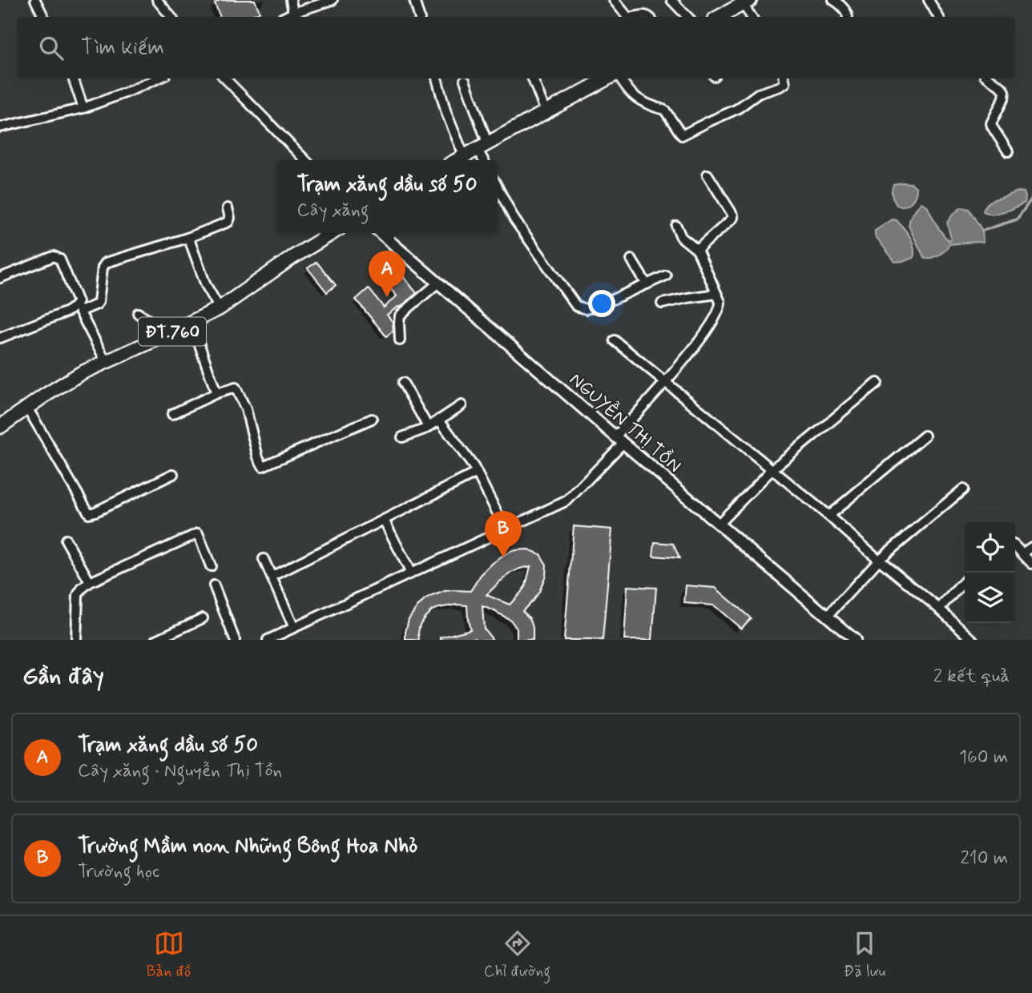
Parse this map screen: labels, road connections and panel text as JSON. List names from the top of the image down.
{
  "streets": {
    "main road": ["ĐT.760"],
    "street": ["NGUYỄN THỊ TỒN"]
  },
  "page": {
    "search": "Tìm kiếm",
    "popup": ["Trạm xăng dầu số 50", "Cây xăng"],
    "pins": ["A", "B"],
    "heading": ["Gần đây", "2 kết quả"],
    "list": [
      {
        "mark": "A",
        "name": "Trạm xăng dầu số 50",
        "note": "Cây xăng · Nguyễn Thị Tồn",
        "value": "160 m"
      },
      {
        "mark": "B",
        "name": "Trường Mầm non Những Bông Hoa Nhỏ",
        "note": "Trường học",
        "value": "210 m"
      }
    ],
    "nav": ["Bản đồ", "Chỉ đường", "Đã lưu"]
  }
}
